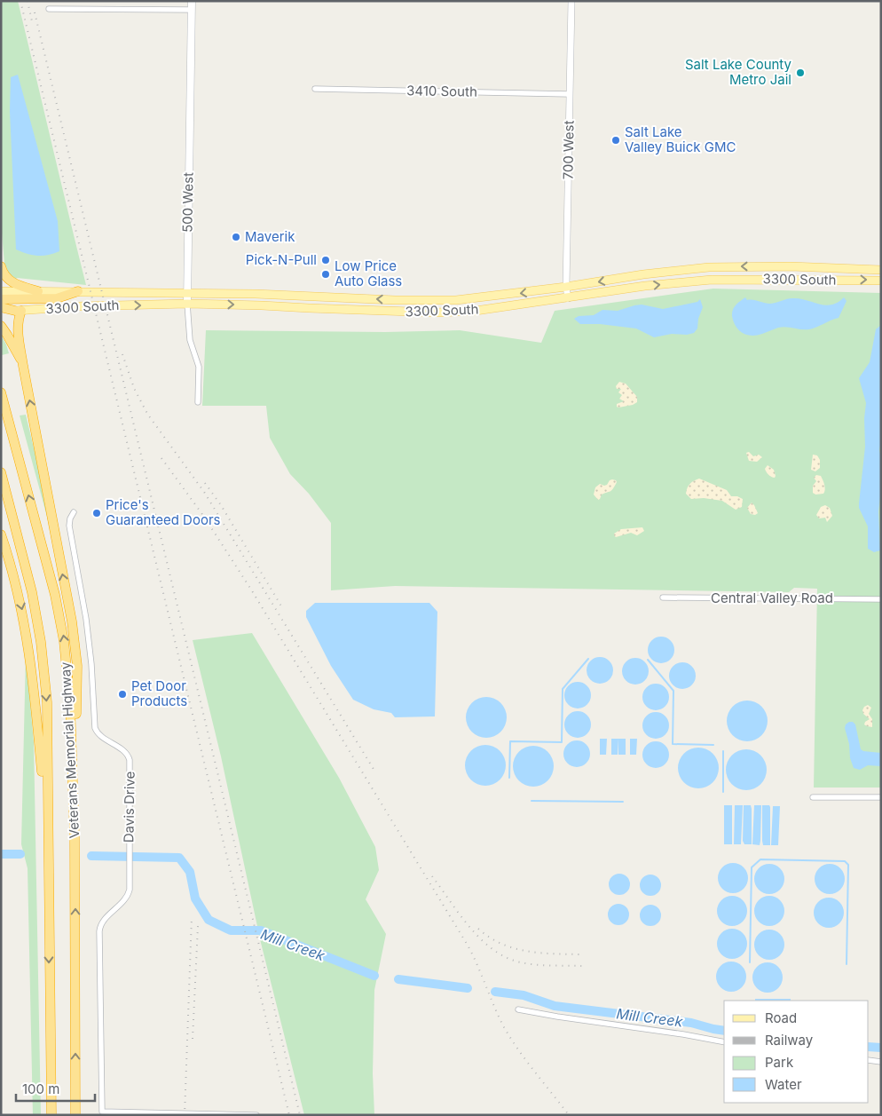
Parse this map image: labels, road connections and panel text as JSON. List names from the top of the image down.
{
  "streets": {
    "highway": ["Veterans Memorial Highway"],
    "main road": ["500 West", "3300 South"],
    "street": [
      "3410 South",
      "700 West",
      "Central Valley Road",
      "Davis Drive"
    ]
  },
  "crossings": [
    ["3410 South", "700 West"],
    ["700 West", "3300 South"],
    ["500 West", "3300 South"]
  ],
  "water": ["Mill Creek"],
  "places": [
    "Salt Lake County Metro Jail",
    "Salt Lake Valley Buick GMC",
    "Maverik",
    "Pick-N-Pull",
    "Low Price Auto Glass",
    "Price's Guaranteed Doors",
    "Pet Door Products"
  ],
  "legend": [
    "Road",
    "Railway",
    "Park",
    "Water"
  ],
  "scale_bar": "100 m"
}
